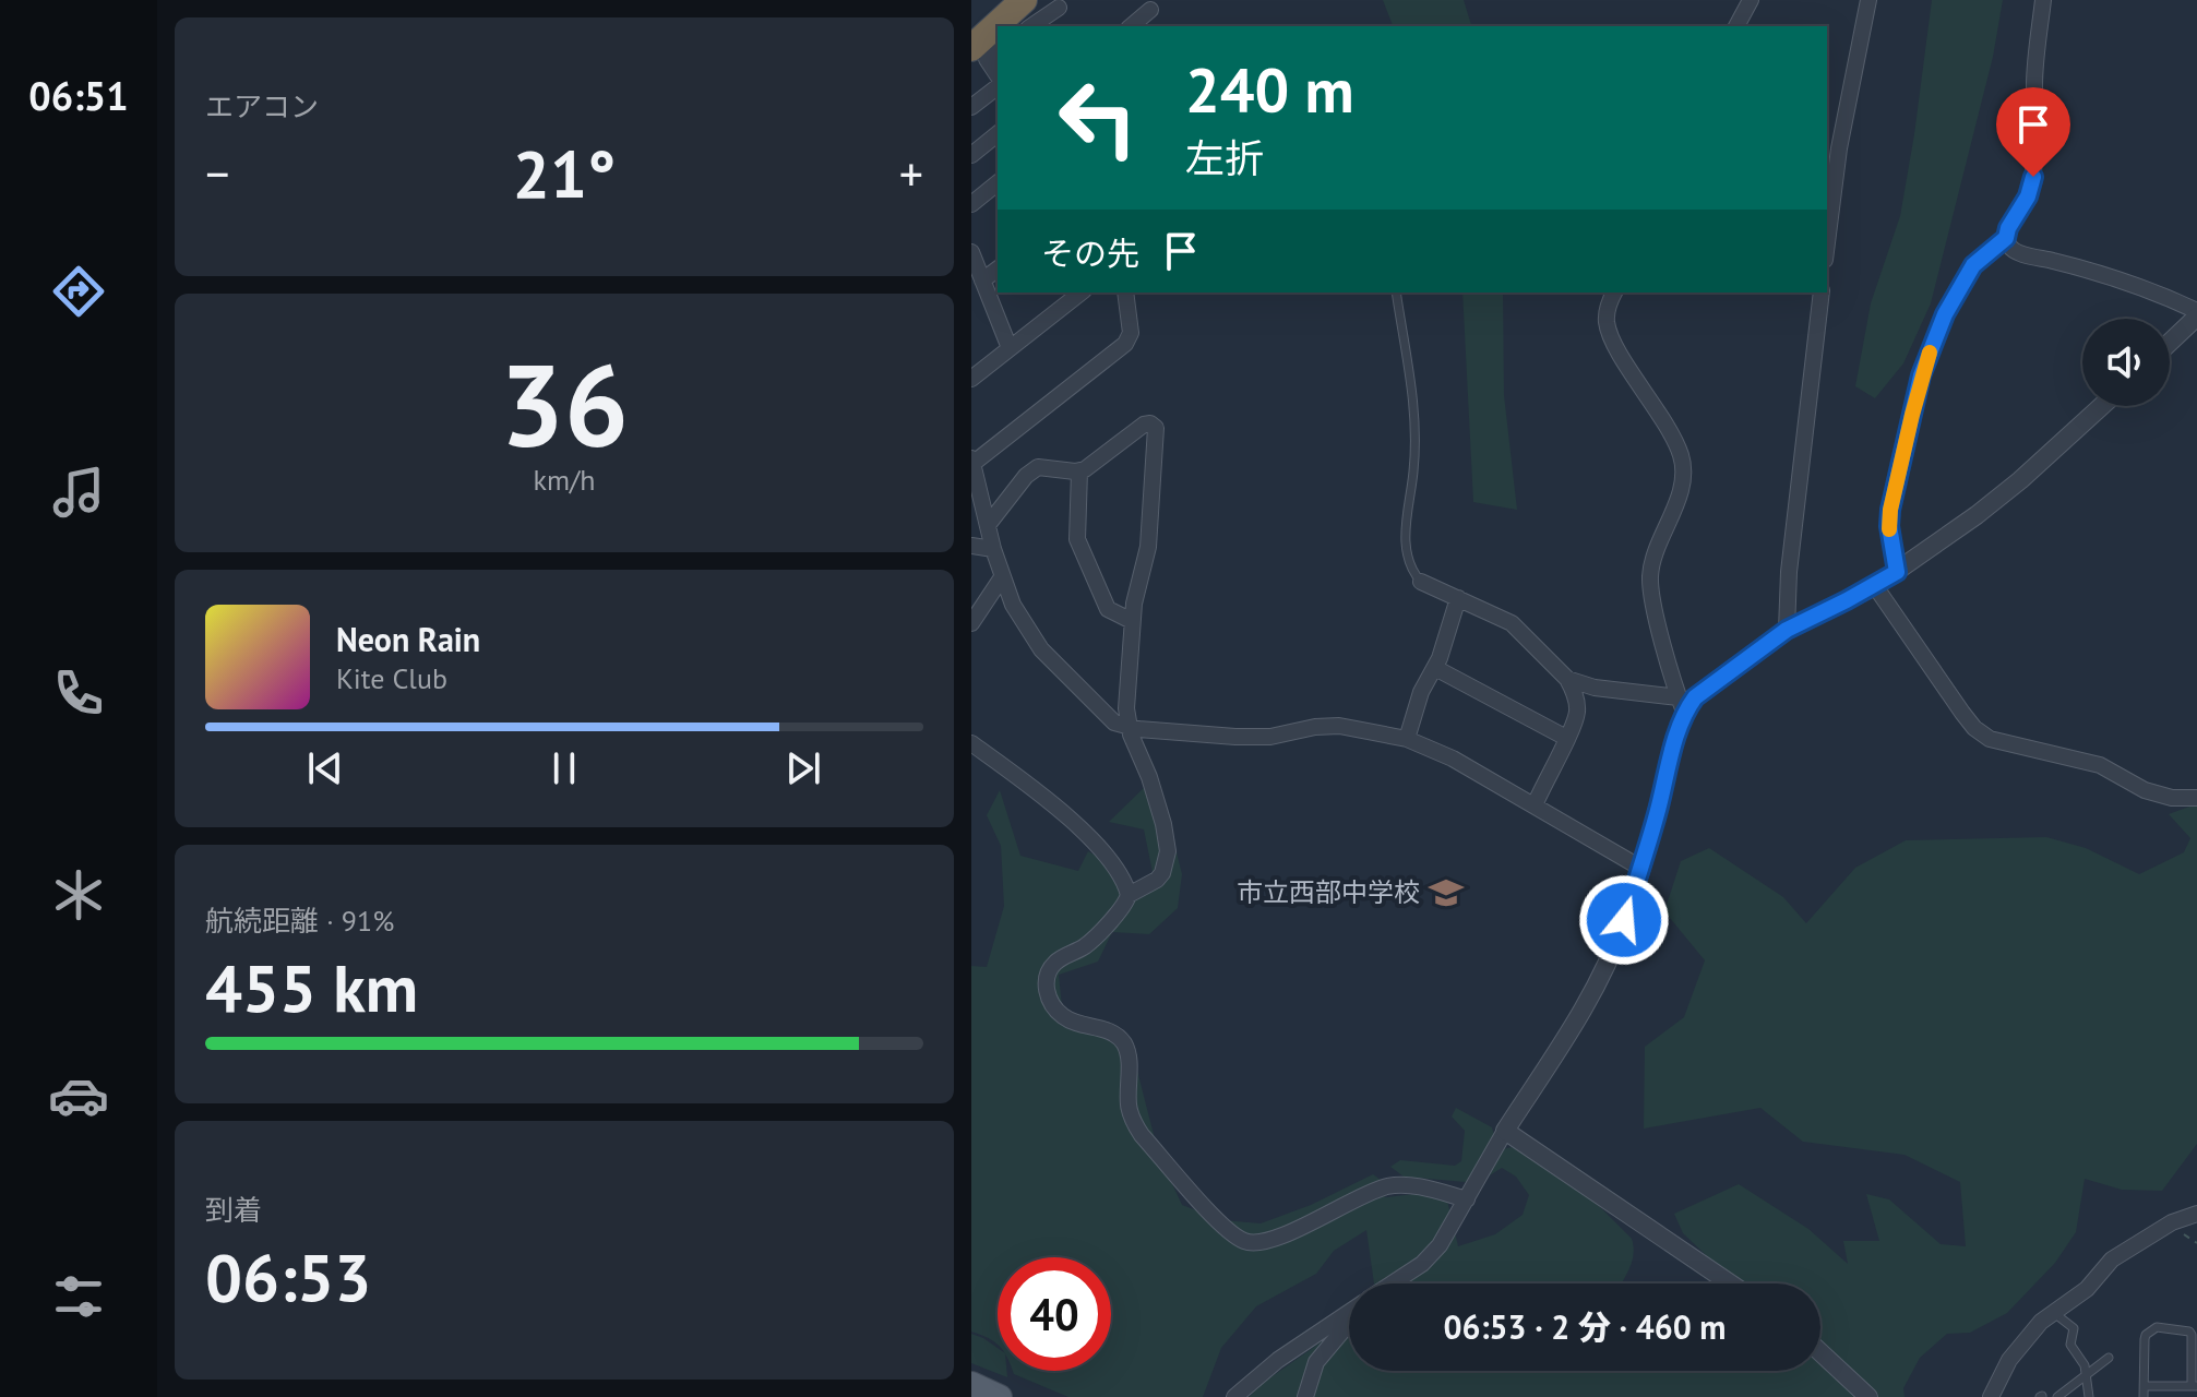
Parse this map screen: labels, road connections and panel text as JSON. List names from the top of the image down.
{
  "places": {
    "school or university": ["市立西部中学校"]
  },
  "page": {
    "tabs": "06:51",
    "tile": [
      "エアコン",
      ["36", "km/h"],
      ["航続距離 · 91%", "455 km"],
      ["到着", "06:53"]
    ],
    "turn": ["240 m", "左折"],
    "heat": ["−", "21°", "+"],
    "then": "その先",
    "song": ["Neon Rain", "Kite Club"],
    "limit": "40",
    "trip": "06:53 · 2 分 · 460 m"
  }
}
